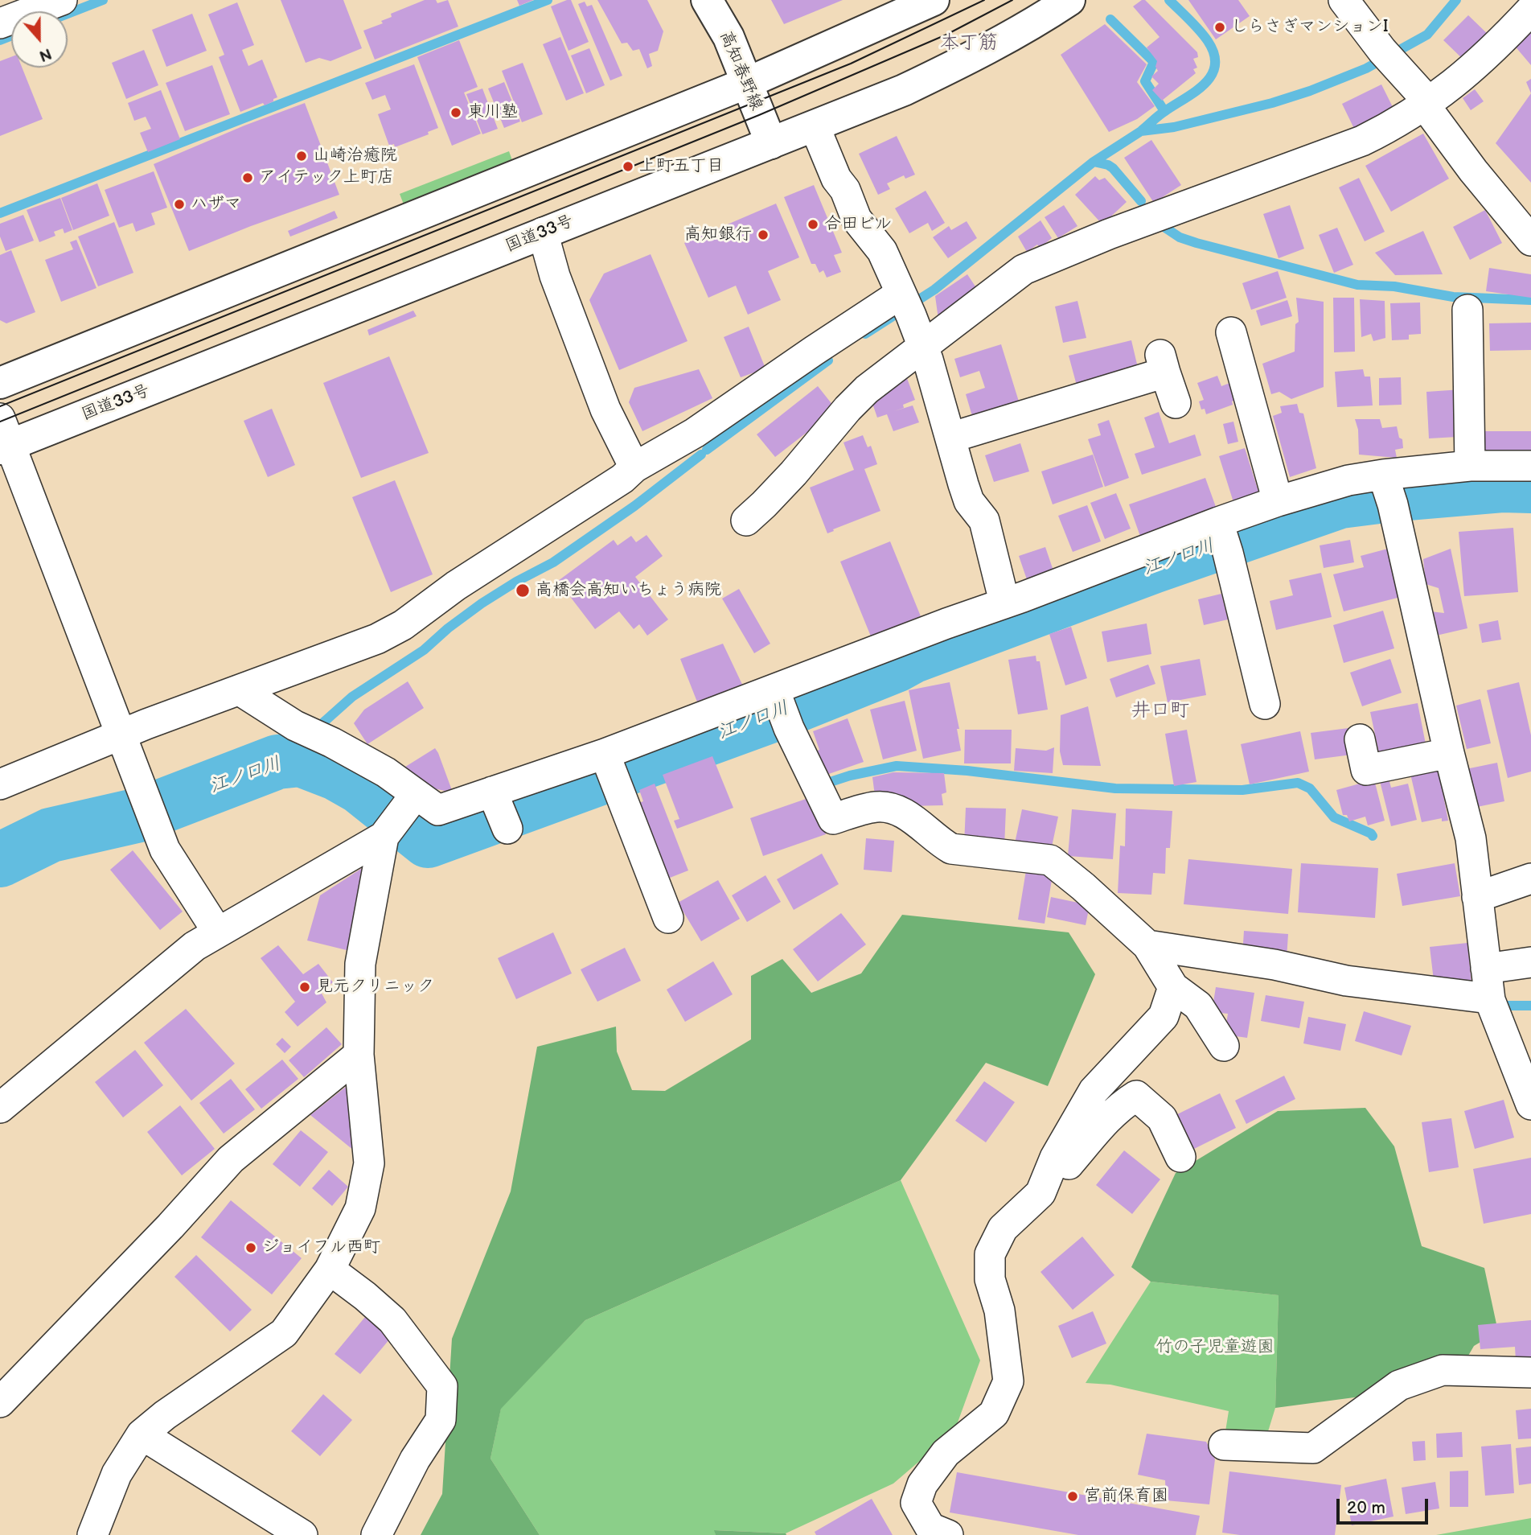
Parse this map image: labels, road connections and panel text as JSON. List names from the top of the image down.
{
  "streets": {
    "main road": ["高知春野線", "国道33号"]
  },
  "crossings": [
    ["高知春野線", "国道33号"]
  ],
  "districts": ["本丁筋", "井口町"],
  "water": ["江ノ口川"],
  "parks": ["竹の子児童遊園"],
  "places": [
    "しらさぎマンションI",
    "東川塾",
    "山崎治癒院",
    "上町五丁目",
    "アイテック上町店",
    "ハザマ",
    "合田ビル",
    "高知銀行",
    "高橋会高知いちょう病院",
    "見元クリニック",
    "ジョイフル西町",
    "宮前保育園"
  ],
  "scale_bar": "20 m",
  "north": "bottom"
}
